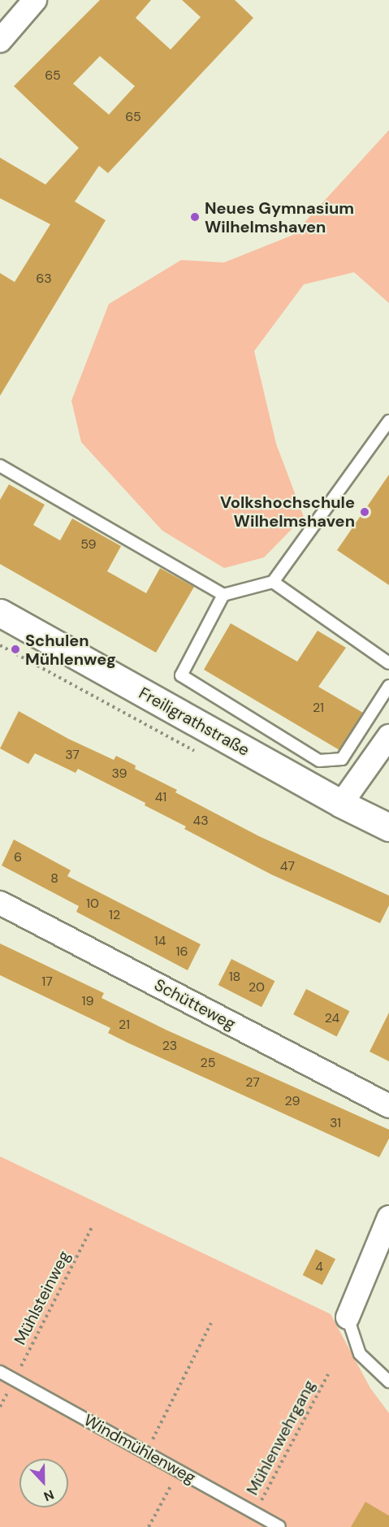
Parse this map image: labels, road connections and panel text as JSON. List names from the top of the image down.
{
  "streets": {
    "street": ["Freiligrathstraße", "Schütteweg"],
    "lane": ["Windmühlenweg"],
    "path": ["Mühlsteinweg", "Mühlenwehrgang"]
  },
  "crossings": [
    ["Mühlsteinweg", "Windmühlenweg"],
    ["Mühlenwehrgang", "Windmühlenweg"]
  ],
  "places": ["Neues Gymnasium Wilhelmshaven", "Volkshochschule Wilhelmshaven", "Schulen Mühlenweg"],
  "house_numbers": [
    "65",
    "65",
    "63",
    "59",
    "21",
    "37",
    "39",
    "41",
    "43",
    "6",
    "47",
    "8",
    "10",
    "12",
    "14",
    "16",
    "18",
    "17",
    "20",
    "19",
    "24",
    "21",
    "23",
    "25",
    "27",
    "29",
    "31",
    "4"
  ],
  "north": "bottom"
}
